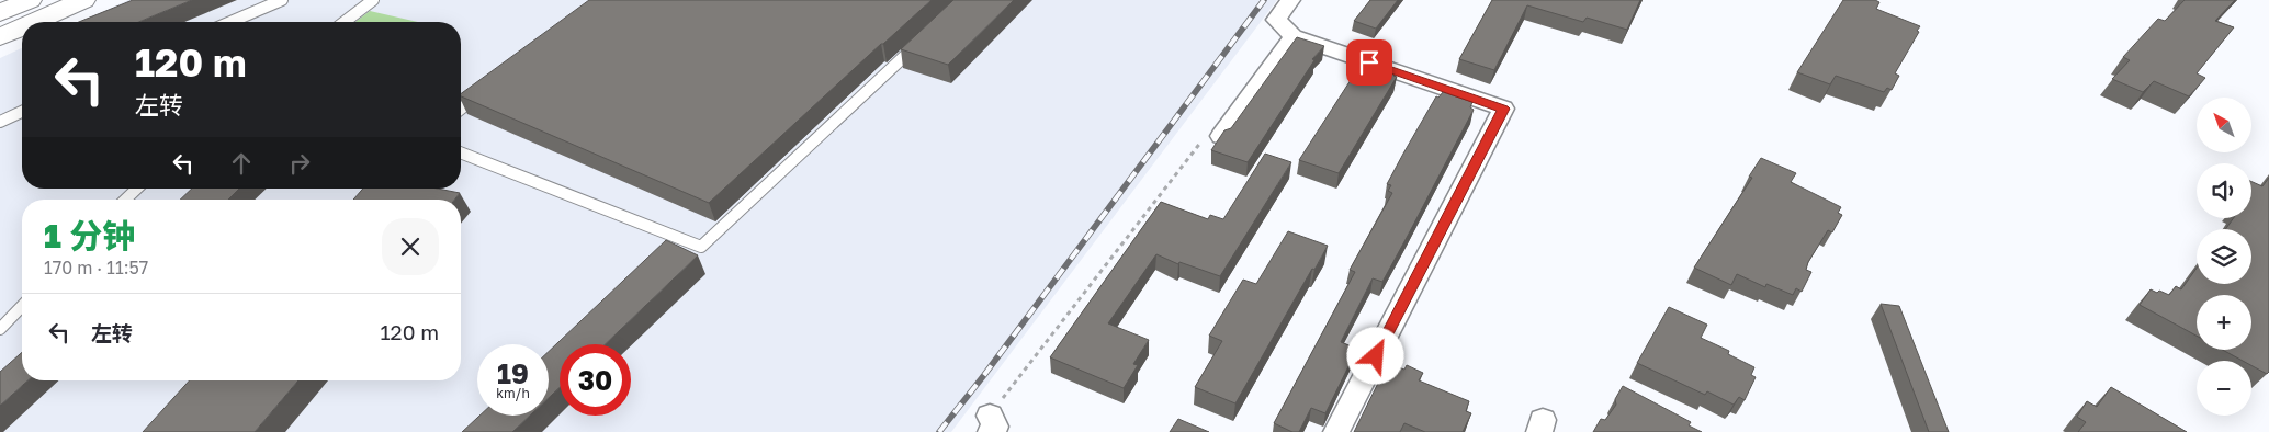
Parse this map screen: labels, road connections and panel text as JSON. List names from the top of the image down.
{
  "north": "top left",
  "page": {
    "turn": ["120 m", "左转"],
    "map_buttons": ["+", "−"],
    "heading": ["1 分钟", "170 m · 11:57"],
    "list": [
      {
        "name": "左转",
        "value": "120 m"
      }
    ],
    "speed": "19 km/h",
    "limit": "30"
  }
}
